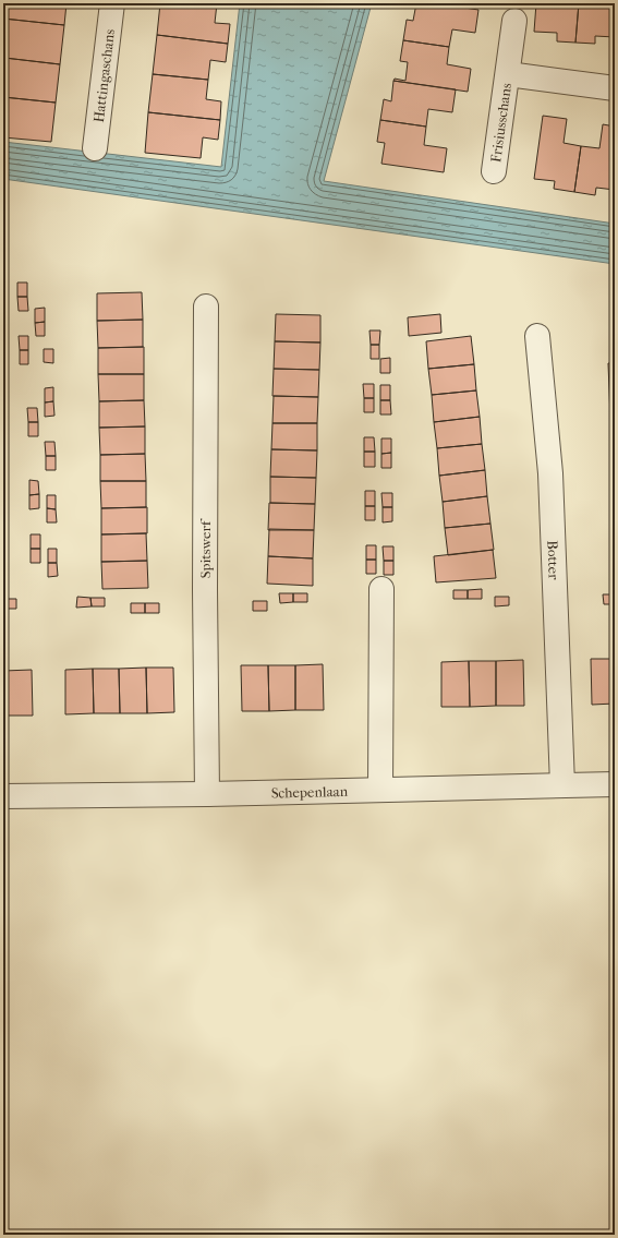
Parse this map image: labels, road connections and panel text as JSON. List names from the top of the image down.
{
  "streets": {
    "street": [
      "Hattingaschans",
      "Frisiusschans",
      "Spitswerf",
      "Botter",
      "Schepenlaan"
    ]
  },
  "crossings": [
    ["Spitswerf", "Schepenlaan"],
    ["Botter", "Schepenlaan"]
  ]
}
